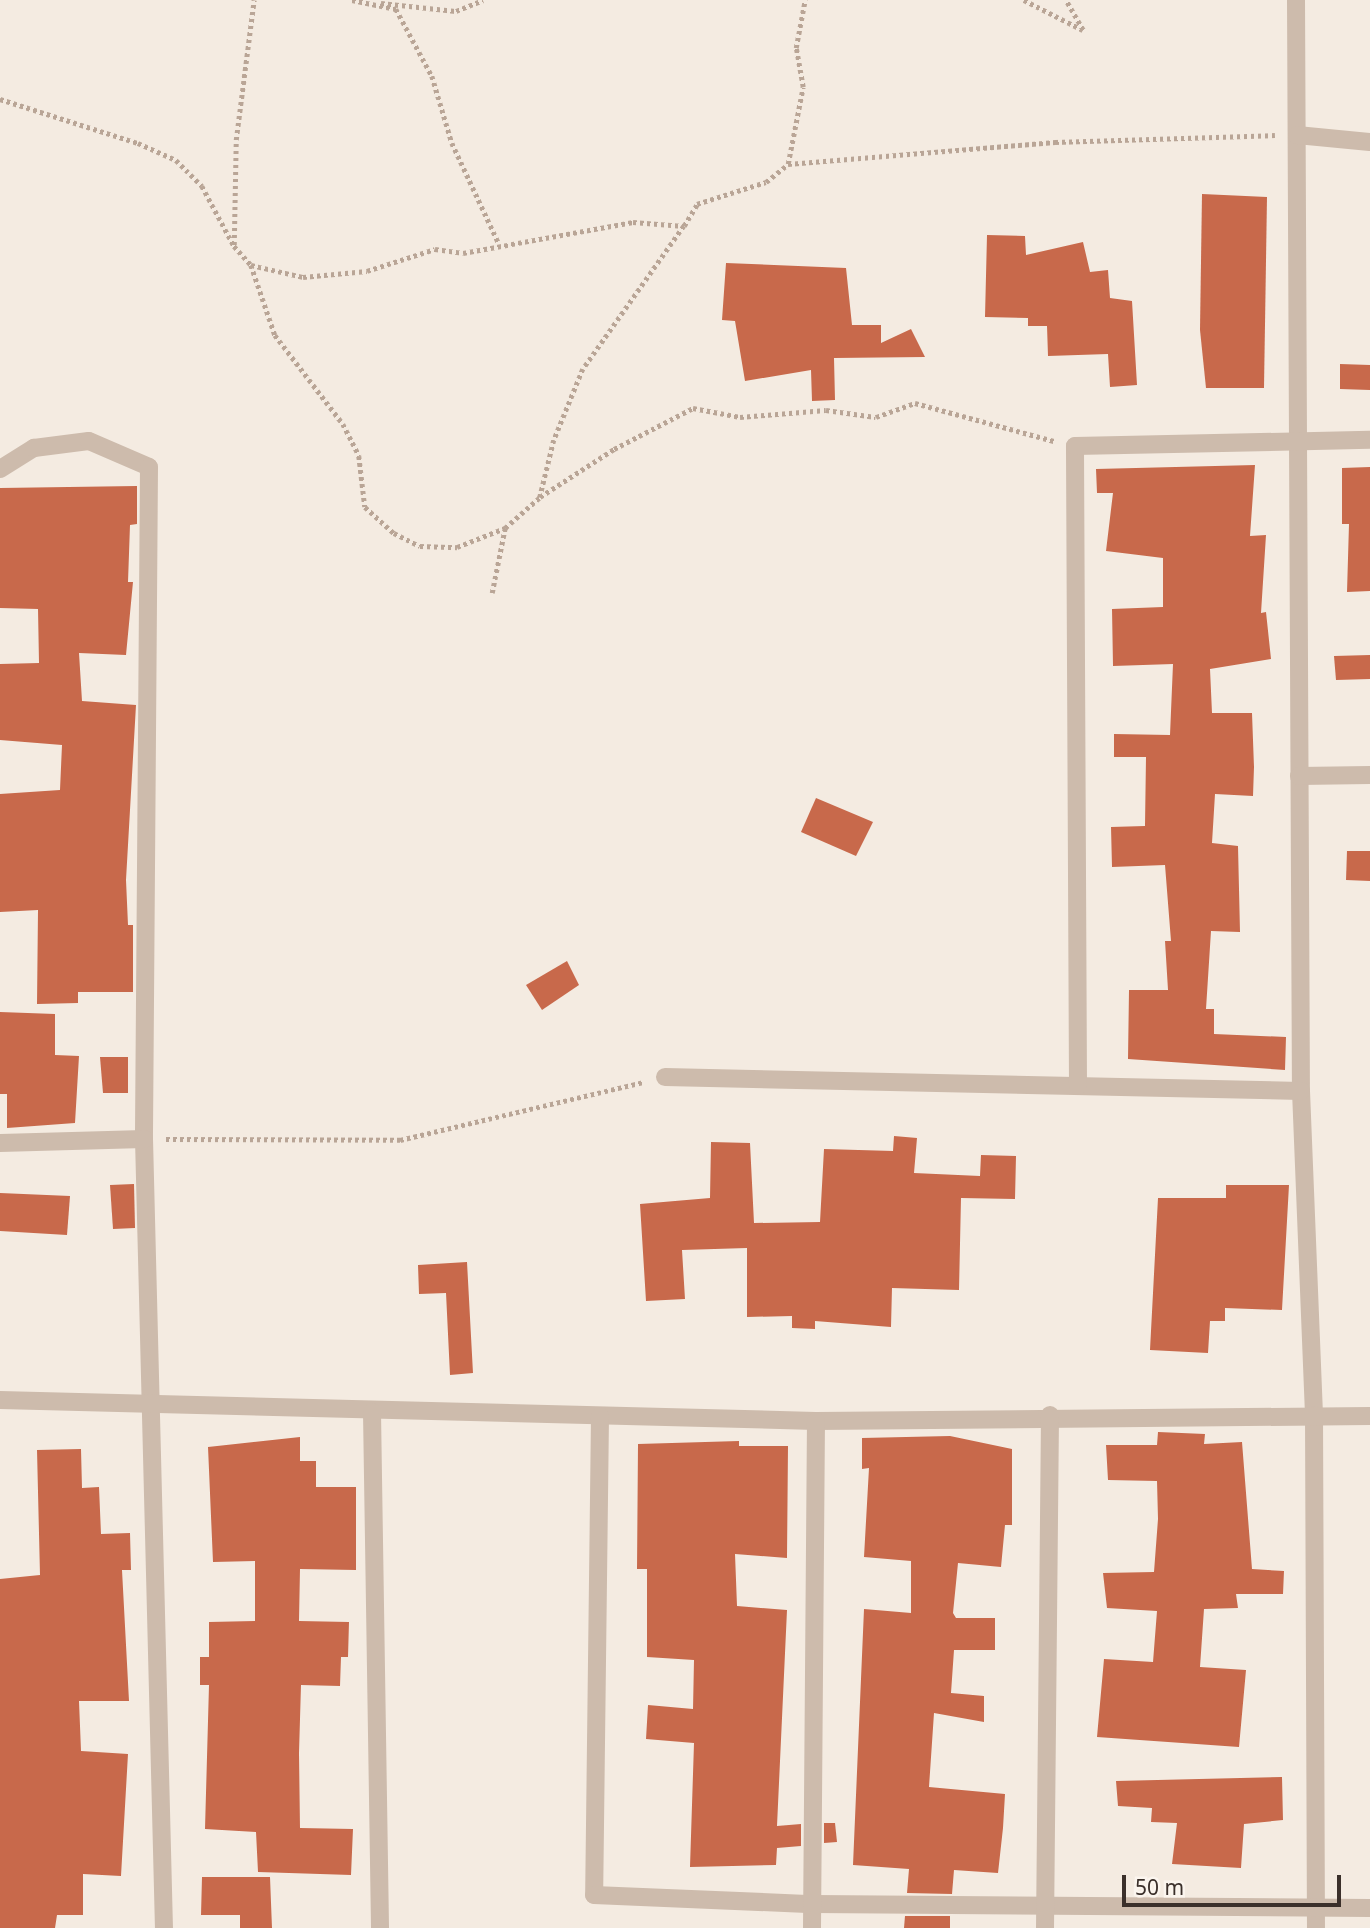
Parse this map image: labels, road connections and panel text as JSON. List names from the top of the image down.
{
  "scale_bar": "50 m"
}
